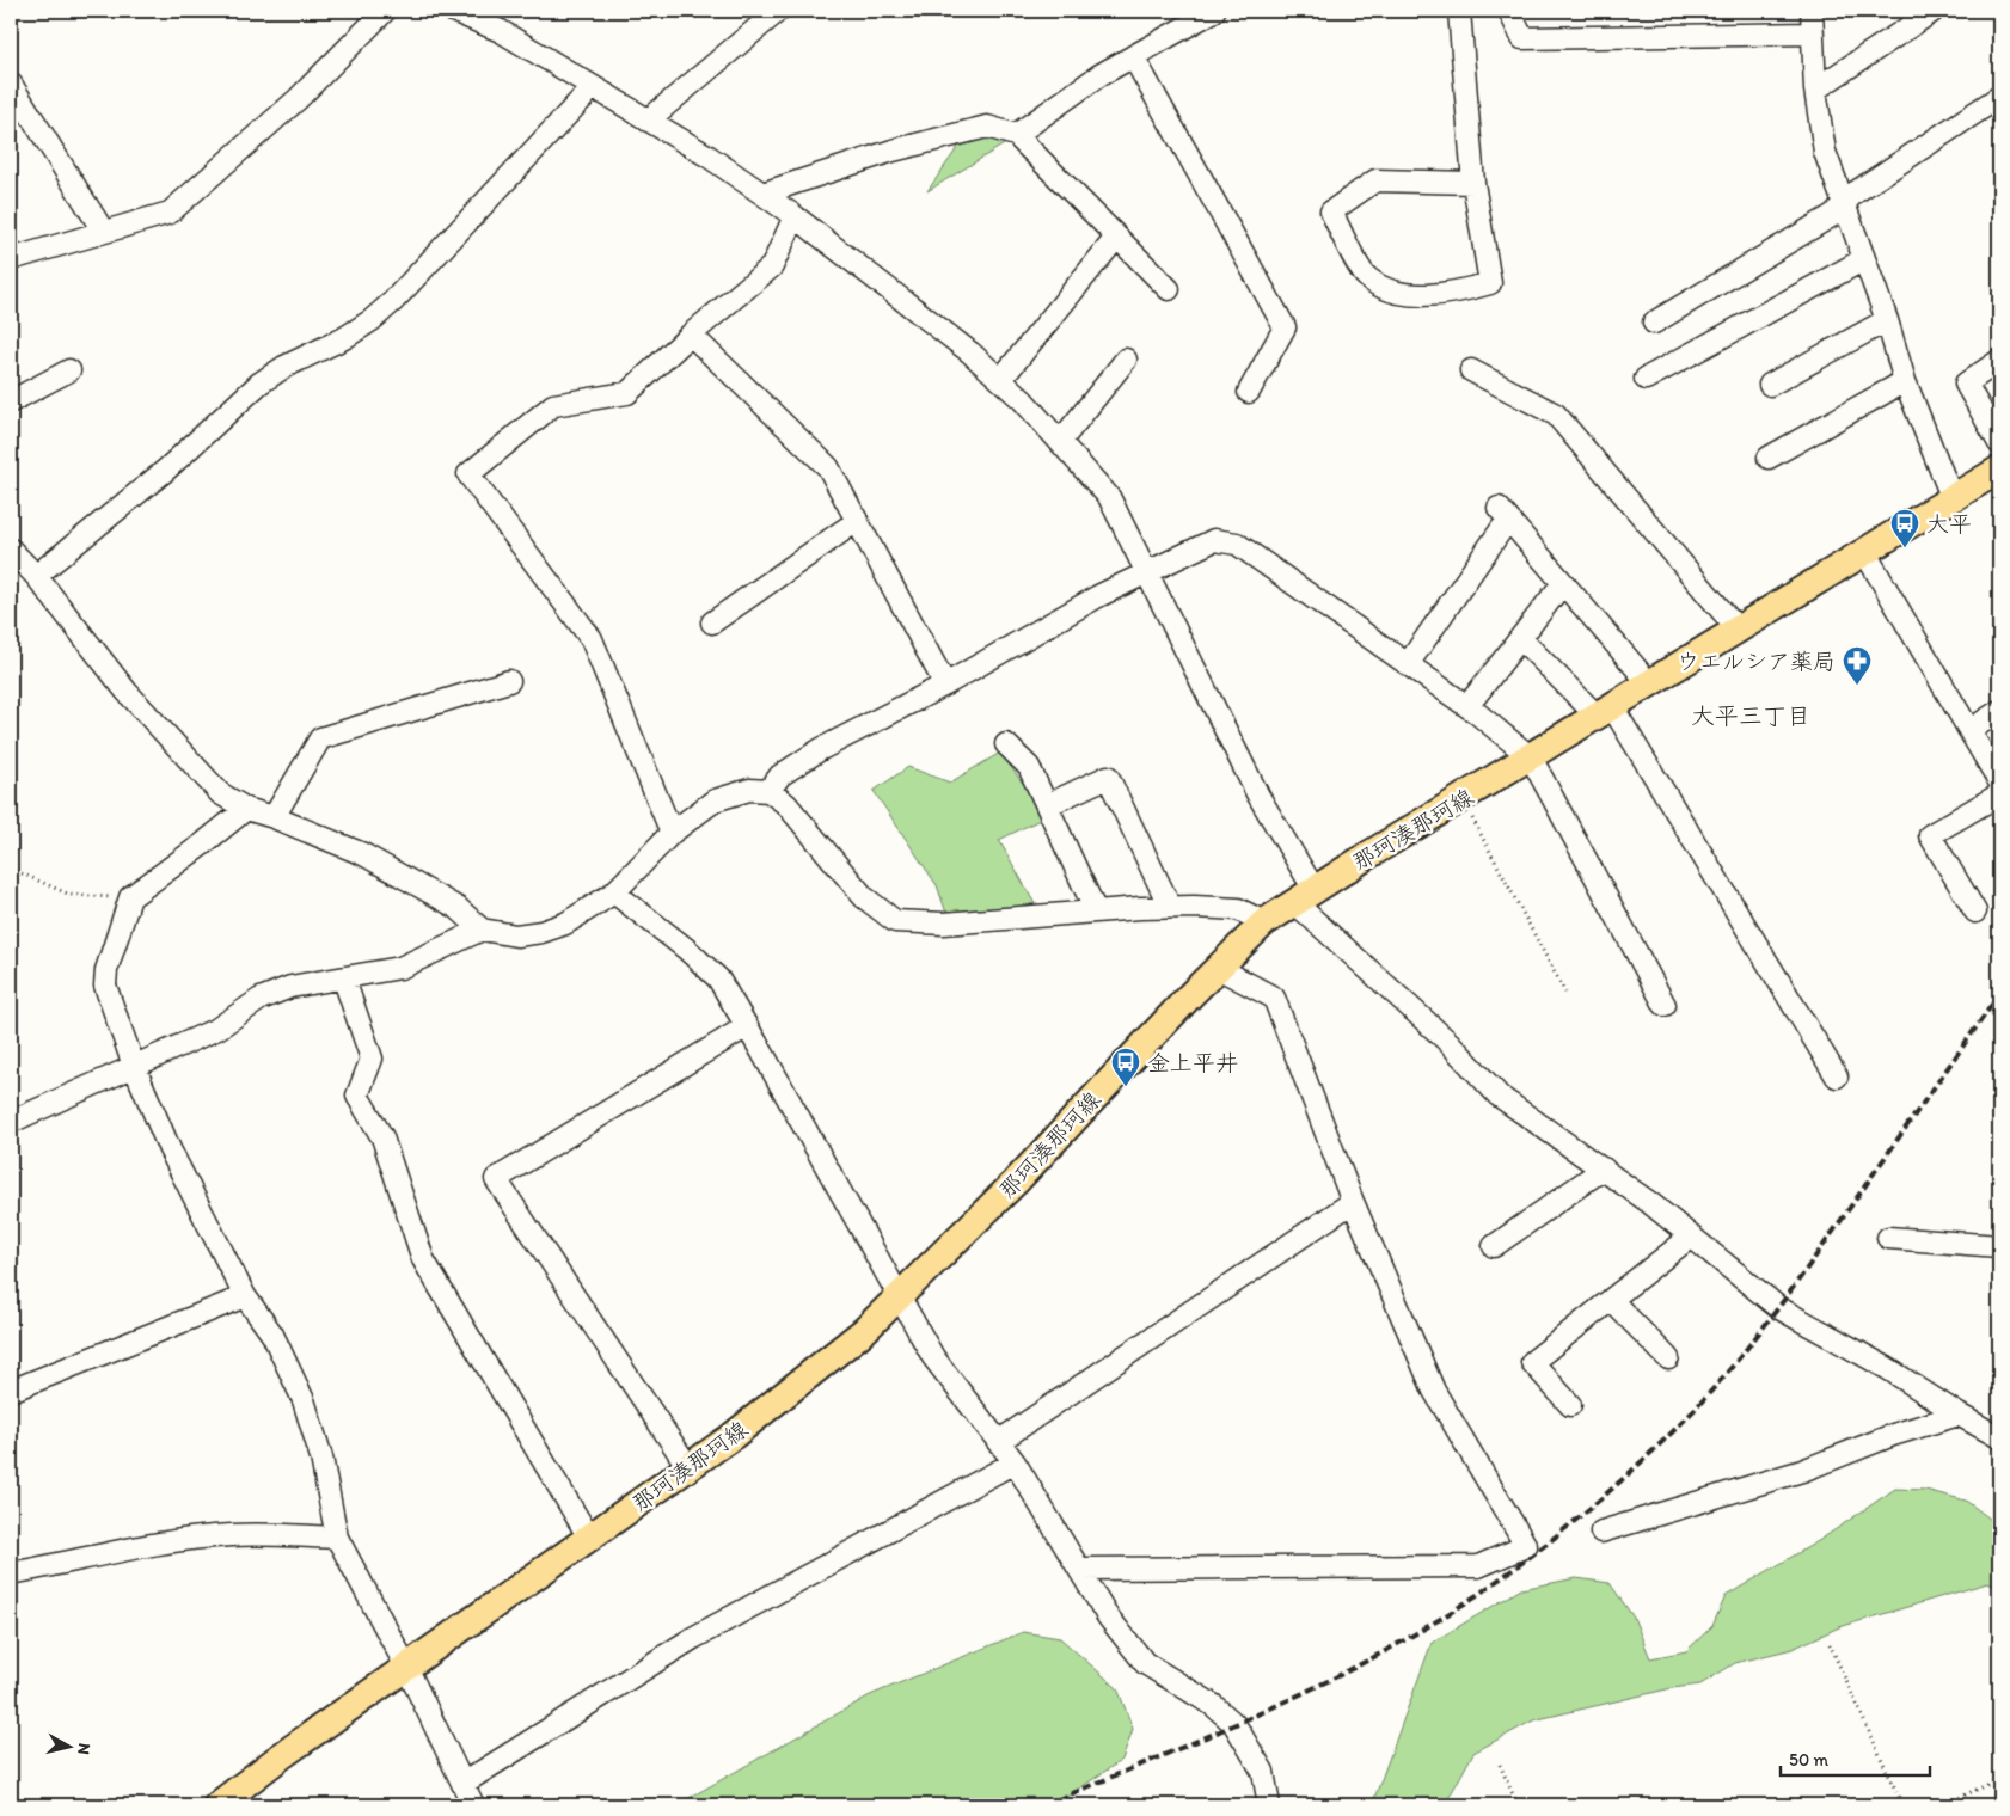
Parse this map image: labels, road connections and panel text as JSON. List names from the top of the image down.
{
  "streets": {
    "main road": ["那珂湊那珂線"]
  },
  "districts": ["大平三丁目"],
  "places": {
    "bus stop": ["大平", "金上平井"],
    "pharmacy": ["ウエルシア薬局"]
  },
  "scale_bar": "50 m",
  "north": "right"
}
